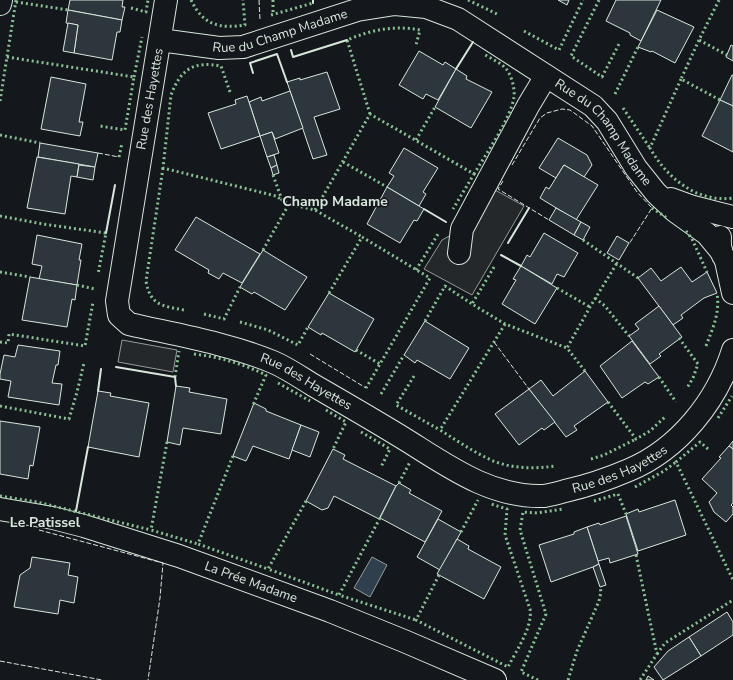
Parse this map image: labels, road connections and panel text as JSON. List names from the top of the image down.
{
  "streets": {
    "street": ["Rue du Champ Madame", "Rue des Hayettes", "La Prée Madame"]
  },
  "crossings": [
    ["Rue du Champ Madame", "Rue des Hayettes"]
  ],
  "districts": ["Champ Madame", "Le Patissel"]
}
